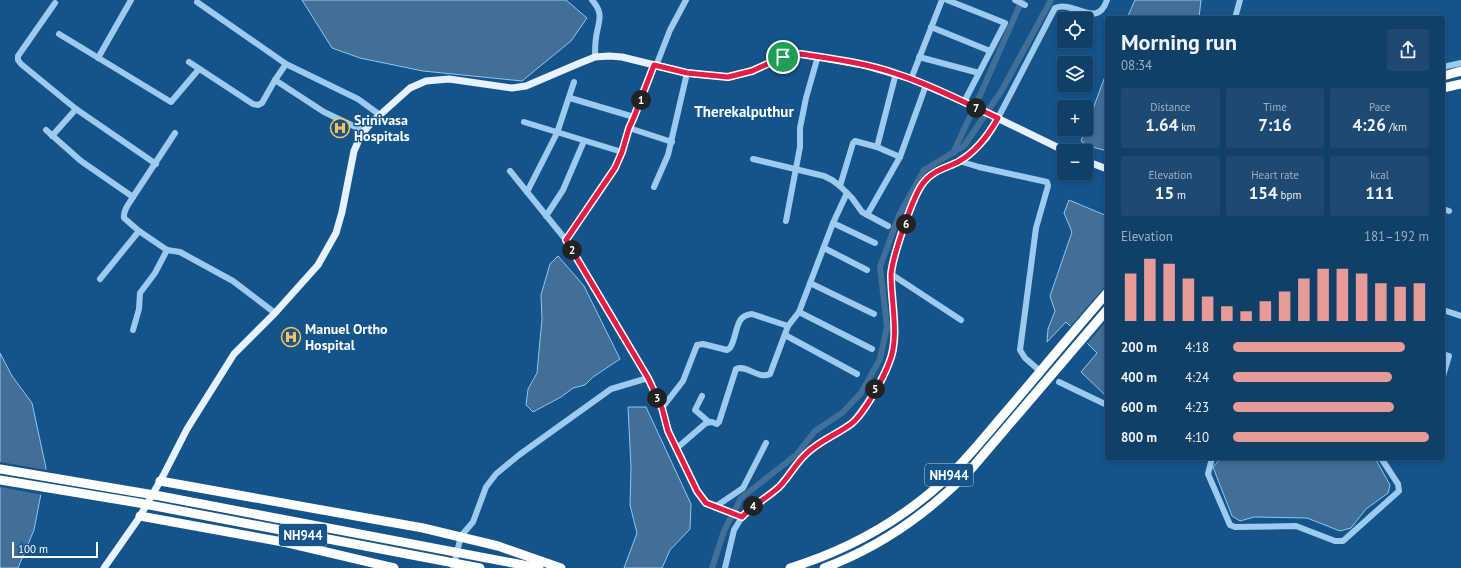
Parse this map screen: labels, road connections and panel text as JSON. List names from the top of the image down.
{
  "streets": {
    "highway": ["NH944"]
  },
  "districts": ["Therekalputhur"],
  "places": {
    "hospital": ["Srinivasa Hospitals", "Manuel Ortho Hospital"]
  },
  "scale_bar": "100 m",
  "page": {
    "map_buttons": ["+", "−"],
    "heading": ["Morning run", "08:34"],
    "stats": [
      ["Distance", "1.64 km"],
      ["Time", "7:16"],
      ["Pace", "4:26 /km"],
      ["Elevation", "15 m"],
      ["Heart rate", "154 bpm"],
      ["kcal", "111"]
    ],
    "pins": [
      "1",
      "7",
      "6",
      "2",
      "5",
      "3",
      "4"
    ],
    "chart": ["Elevation", "181–192 m"],
    "list": [
      {
        "name": "200 m",
        "note": "4:18"
      },
      {
        "name": "400 m",
        "note": "4:24"
      },
      {
        "name": "600 m",
        "note": "4:23"
      },
      {
        "name": "800 m",
        "note": "4:10"
      }
    ],
    "scale": "100 m"
  }
}
